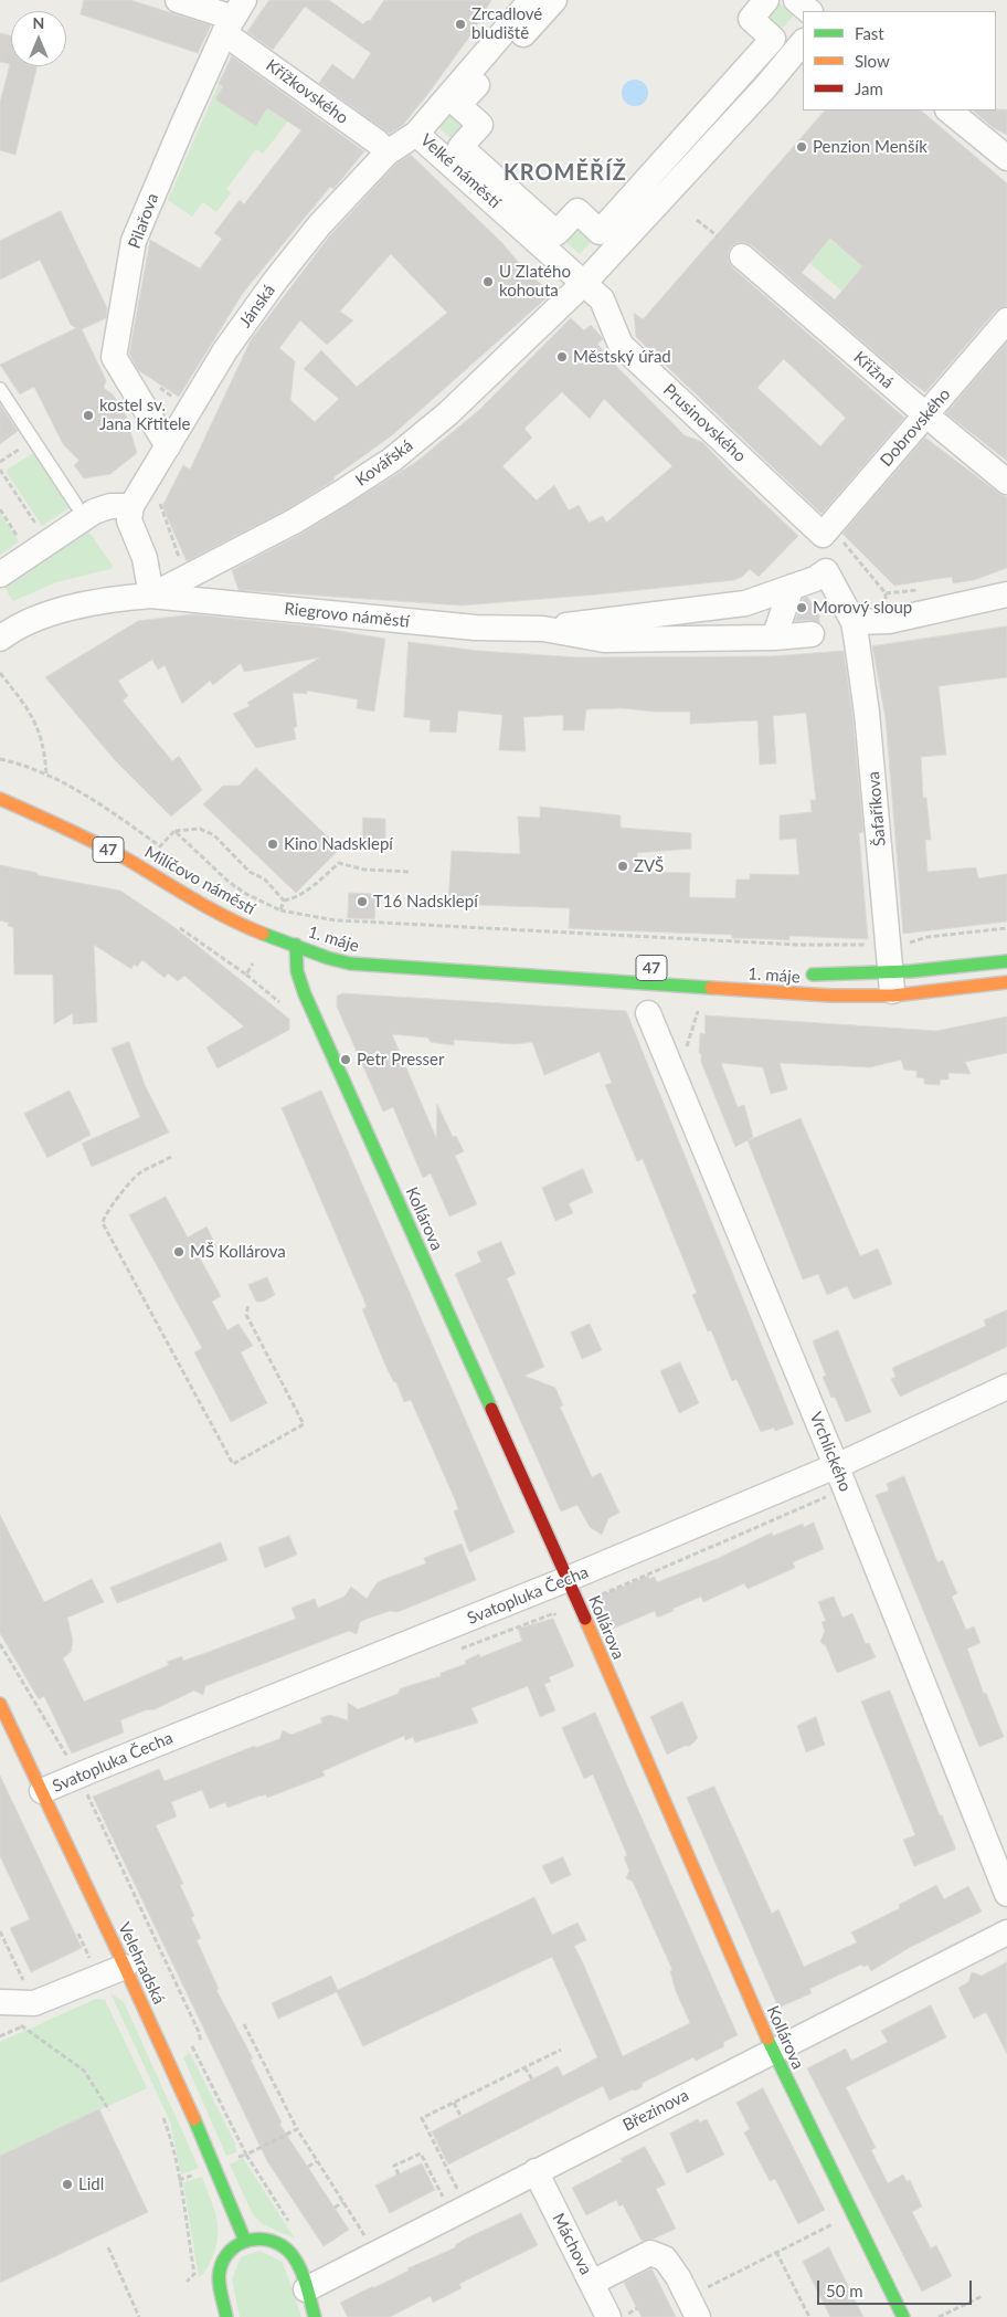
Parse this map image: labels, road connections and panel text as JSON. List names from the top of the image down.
{
  "streets": {
    "main road": [
      "47",
      "Milíčovo náměstí",
      "1. máje",
      "Kollárova",
      "Velehradská"
    ],
    "street": [
      "Křížkovského",
      "Velké náměstí",
      "Pilařova",
      "Jánská",
      "Křižná",
      "Prusinovského",
      "Dobrovského",
      "Kovářská",
      "Riegrovo náměstí",
      "Šafaříkova",
      "Vrchlického",
      "Svatopluka Čecha",
      "Březinova",
      "Máchova"
    ]
  },
  "crossings": [
    ["Křížkovského", "Pilařova"],
    ["Křížkovského", "Jánská"],
    ["Velké náměstí", "Jánská"],
    ["Velké náměstí", "Prusinovského"],
    ["Velké náměstí", "Kovářská"],
    ["Pilařova", "Jánská"],
    ["Křižná", "Dobrovského"],
    ["Prusinovského", "Dobrovského"],
    ["Kovářská", "Riegrovo náměstí"],
    ["Šafaříkova", "1. máje"],
    ["Milíčovo náměstí", "1. máje"],
    ["Milíčovo náměstí", "Kollárova"],
    ["1. máje", "Kollárova"],
    ["Kollárova", "Svatopluka Čecha"],
    ["Kollárova", "Březinova"],
    ["Vrchlického", "Svatopluka Čecha"],
    ["Svatopluka Čecha", "Velehradská"],
    ["Březinova", "Máchova"]
  ],
  "districts": ["KROMĚŘÍŽ"],
  "places": [
    "Zrcadlové bludiště",
    "Penzion Menšík",
    "U Zlatého kohouta",
    "Městský úřad",
    "kostel sv. Jana Křtitele",
    "Morový sloup",
    "Kino Nadsklepí",
    "ZVŠ",
    "T16 Nadsklepí",
    "Petr Presser",
    "MŠ Kollárova",
    "Lidl"
  ],
  "legend": ["Fast", "Slow", "Jam"],
  "scale_bar": "50 m",
  "north": "top"
}
